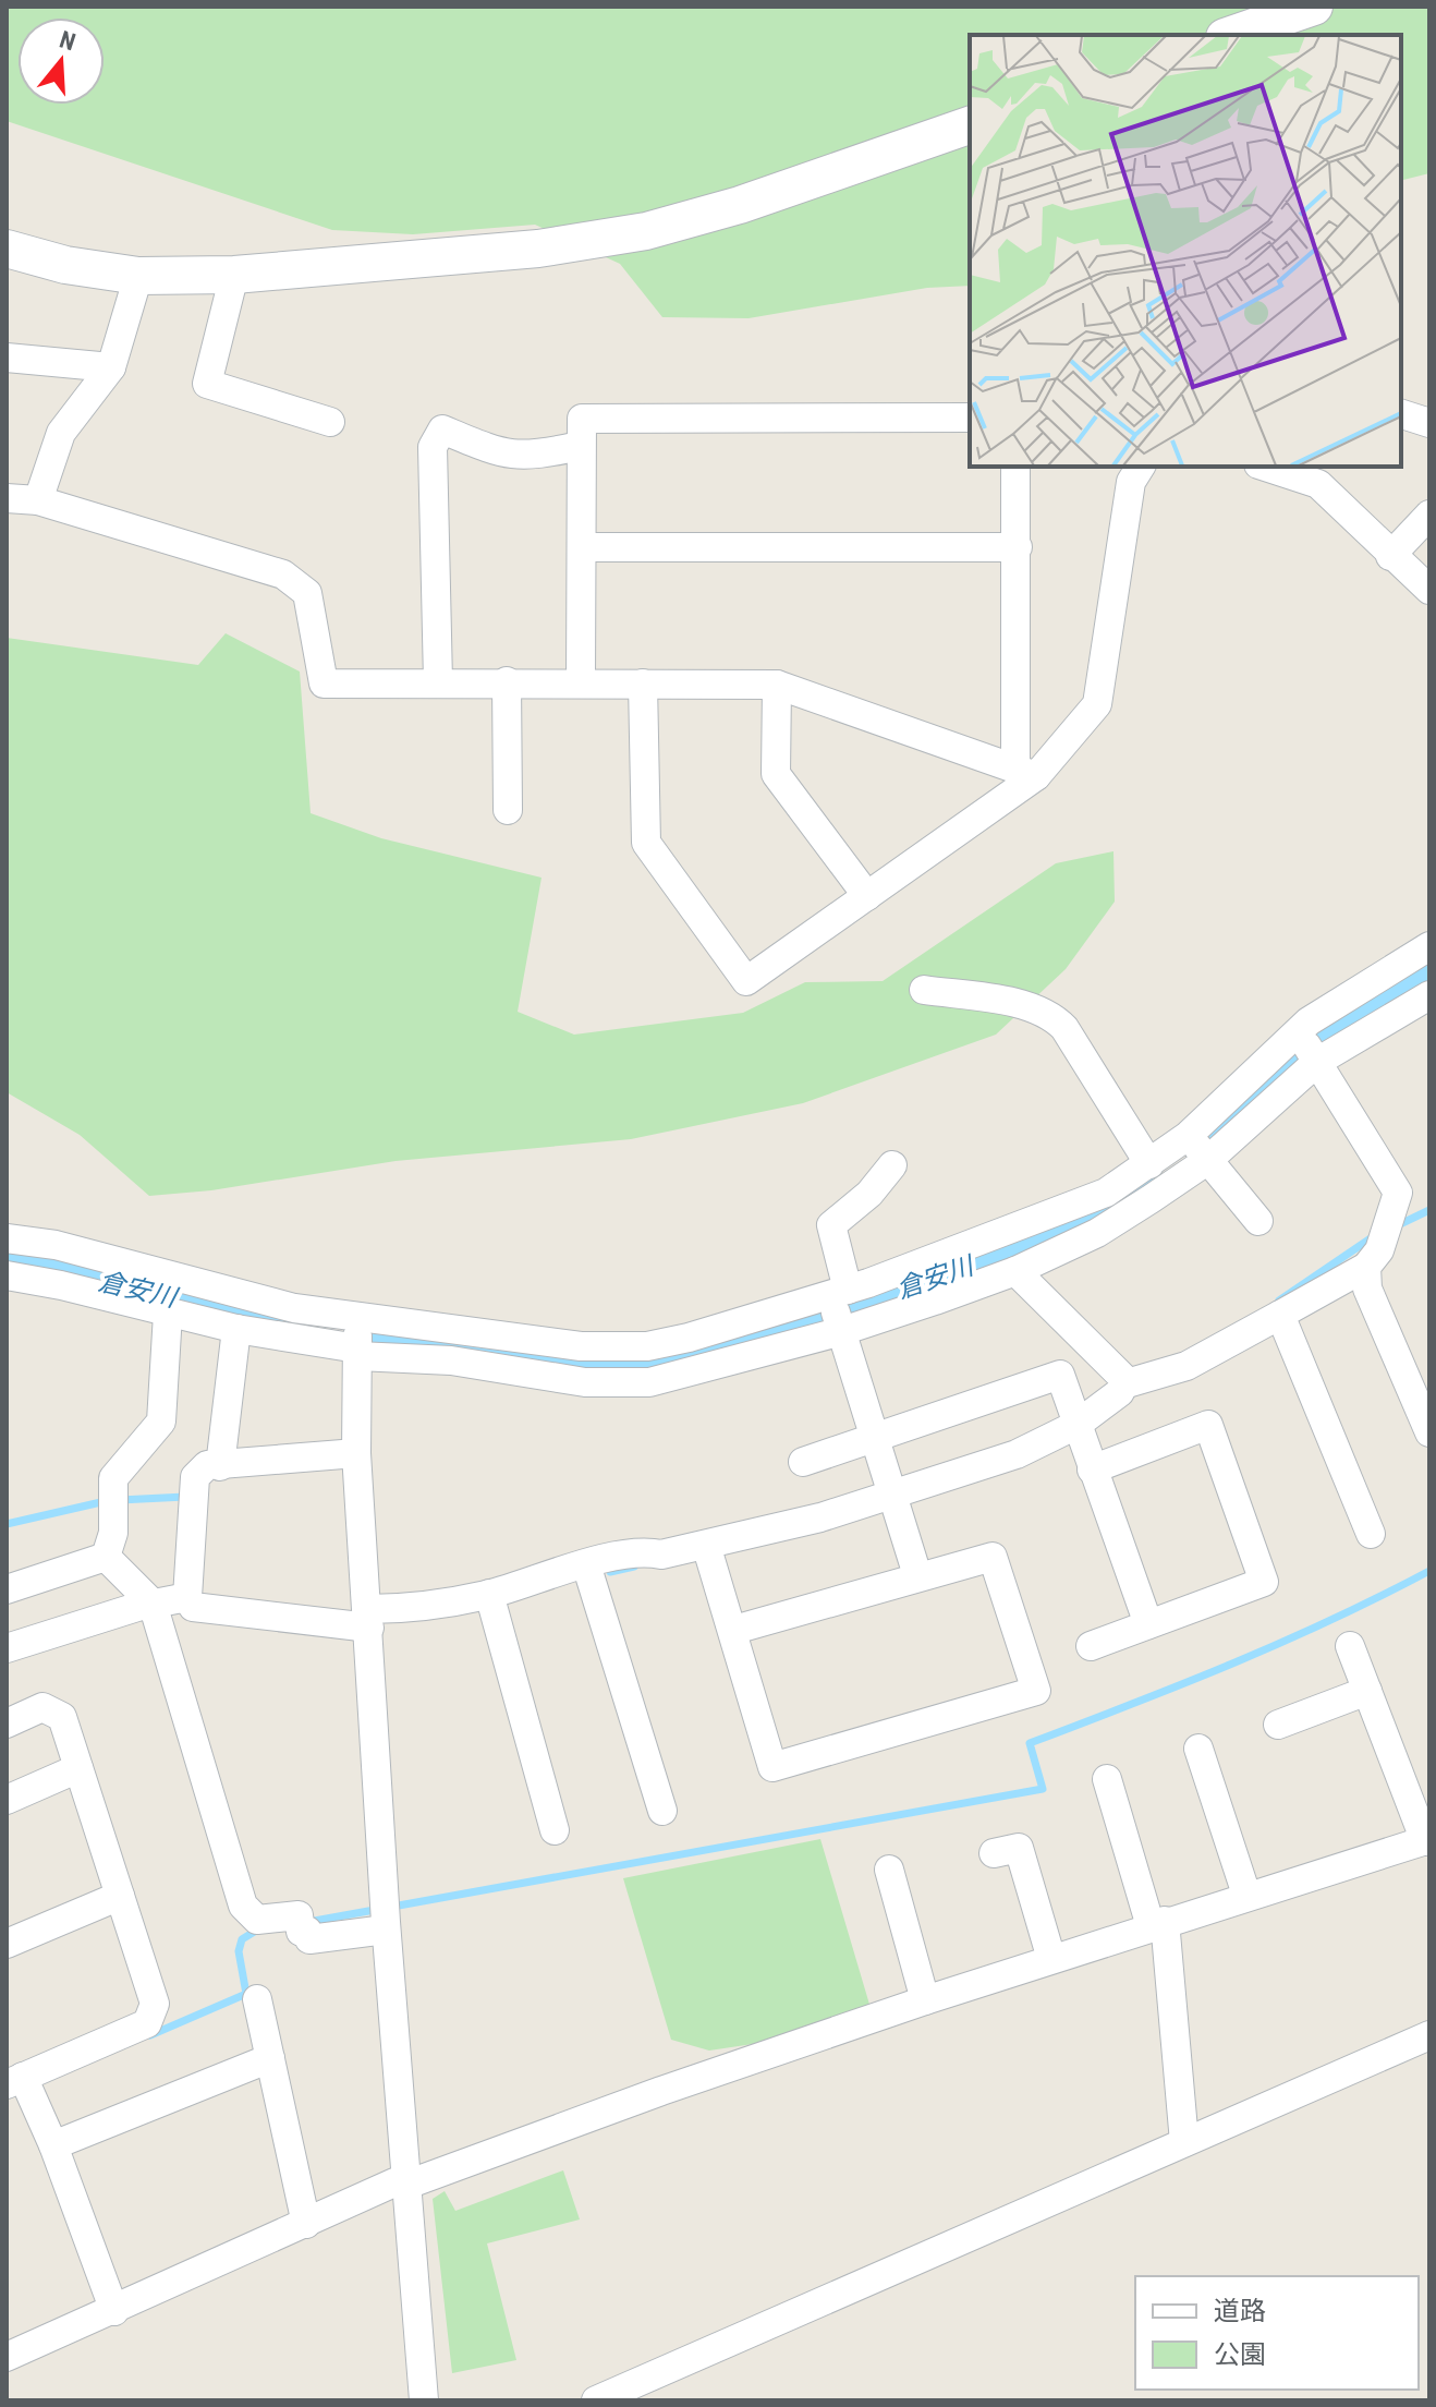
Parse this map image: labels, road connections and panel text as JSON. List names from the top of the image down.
{
  "water": ["倉安川"],
  "legend": ["道路", "公園"],
  "north": "top"
}
